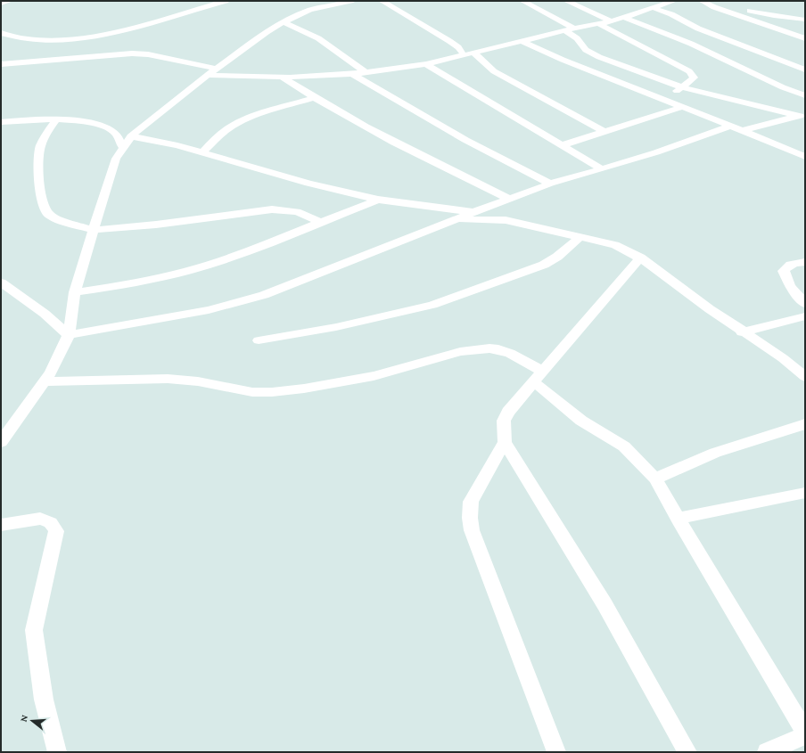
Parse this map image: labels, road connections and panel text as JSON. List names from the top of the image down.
{
  "north": "left"
}
